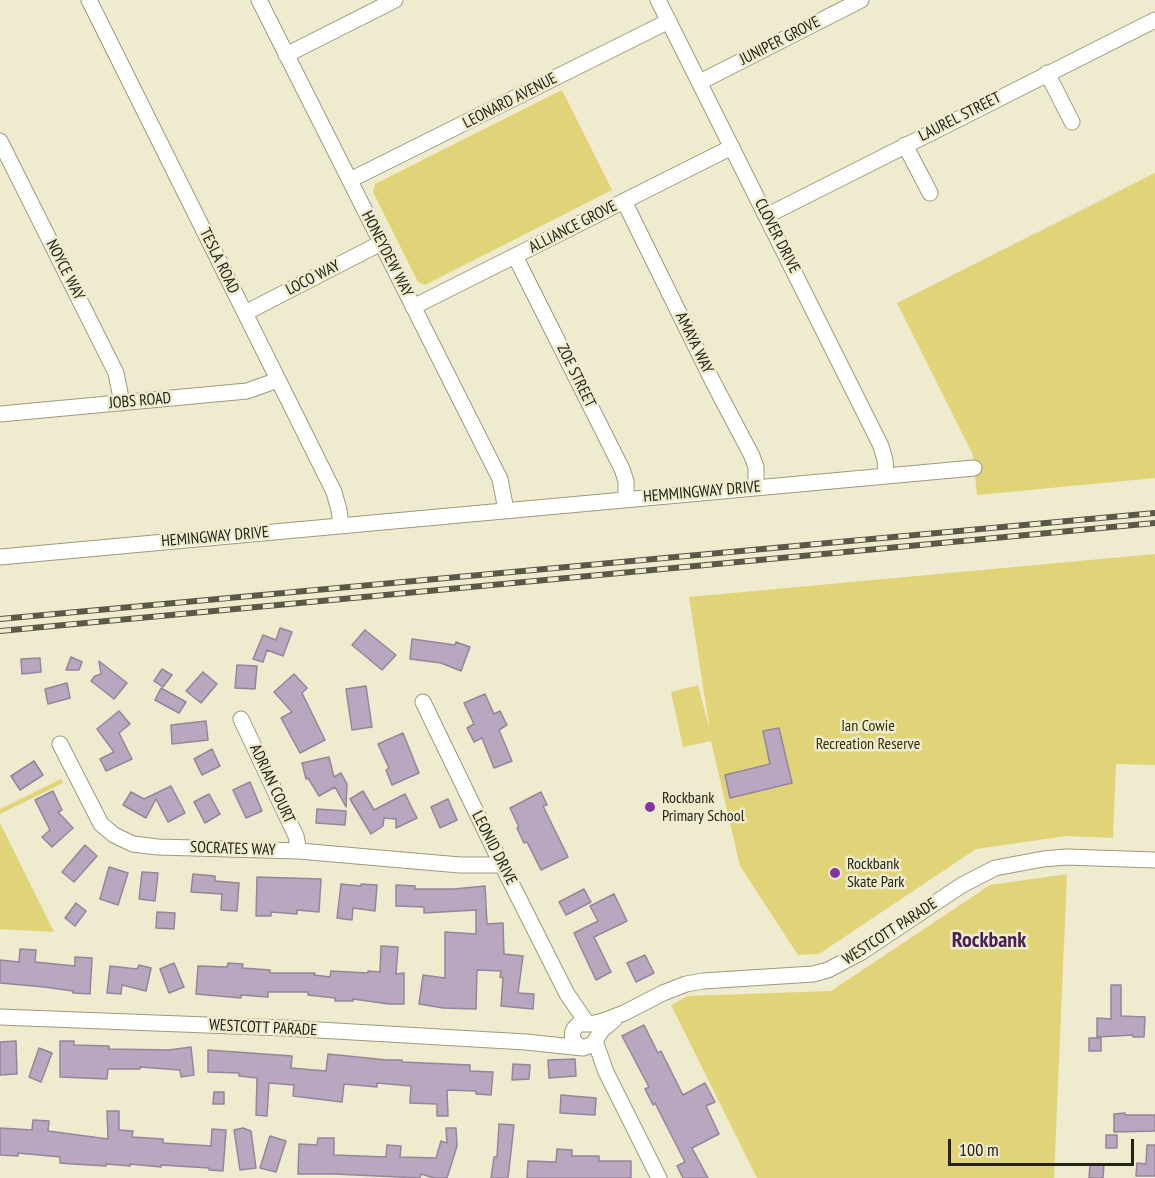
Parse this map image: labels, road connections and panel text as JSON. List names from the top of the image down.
{
  "streets": {
    "street": [
      "JUNIPER GROVE",
      "LEONARD AVENUE",
      "LAUREL STREET",
      "ALLIANCE GROVE",
      "CLOVER DRIVE",
      "HONEYDEW WAY",
      "TESLA ROAD",
      "NOYCE WAY",
      "LOCO WAY",
      "AMAYA WAY",
      "ZOE STREET",
      "JOBS ROAD",
      "HEMMINGWAY DRIVE",
      "HEMINGWAY DRIVE",
      "ADRIAN COURT",
      "LEONID DRIVE",
      "SOCRATES WAY",
      "WESTCOTT PARADE"
    ]
  },
  "crossings": [
    ["JUNIPER GROVE", "CLOVER DRIVE"],
    ["LEONARD AVENUE", "CLOVER DRIVE"],
    ["LEONARD AVENUE", "HONEYDEW WAY"],
    ["LAUREL STREET", "CLOVER DRIVE"],
    ["ALLIANCE GROVE", "CLOVER DRIVE"],
    ["ALLIANCE GROVE", "HONEYDEW WAY"],
    ["ALLIANCE GROVE", "AMAYA WAY"],
    ["ALLIANCE GROVE", "ZOE STREET"],
    ["CLOVER DRIVE", "HEMMINGWAY DRIVE"],
    ["HONEYDEW WAY", "LOCO WAY"],
    ["HONEYDEW WAY", "HEMMINGWAY DRIVE"],
    ["TESLA ROAD", "LOCO WAY"],
    ["TESLA ROAD", "JOBS ROAD"],
    ["TESLA ROAD", "HEMINGWAY DRIVE"],
    ["NOYCE WAY", "JOBS ROAD"],
    ["AMAYA WAY", "HEMMINGWAY DRIVE"],
    ["ZOE STREET", "HEMMINGWAY DRIVE"],
    ["HEMMINGWAY DRIVE", "HEMINGWAY DRIVE"],
    ["ADRIAN COURT", "SOCRATES WAY"],
    ["LEONID DRIVE", "SOCRATES WAY"],
    ["LEONID DRIVE", "WESTCOTT PARADE"]
  ],
  "districts": ["Rockbank"],
  "parks": ["Ian Cowie Recreation Reserve"],
  "places": ["Rockbank Primary School", "Rockbank Skate Park"],
  "scale_bar": "100 m"
}
